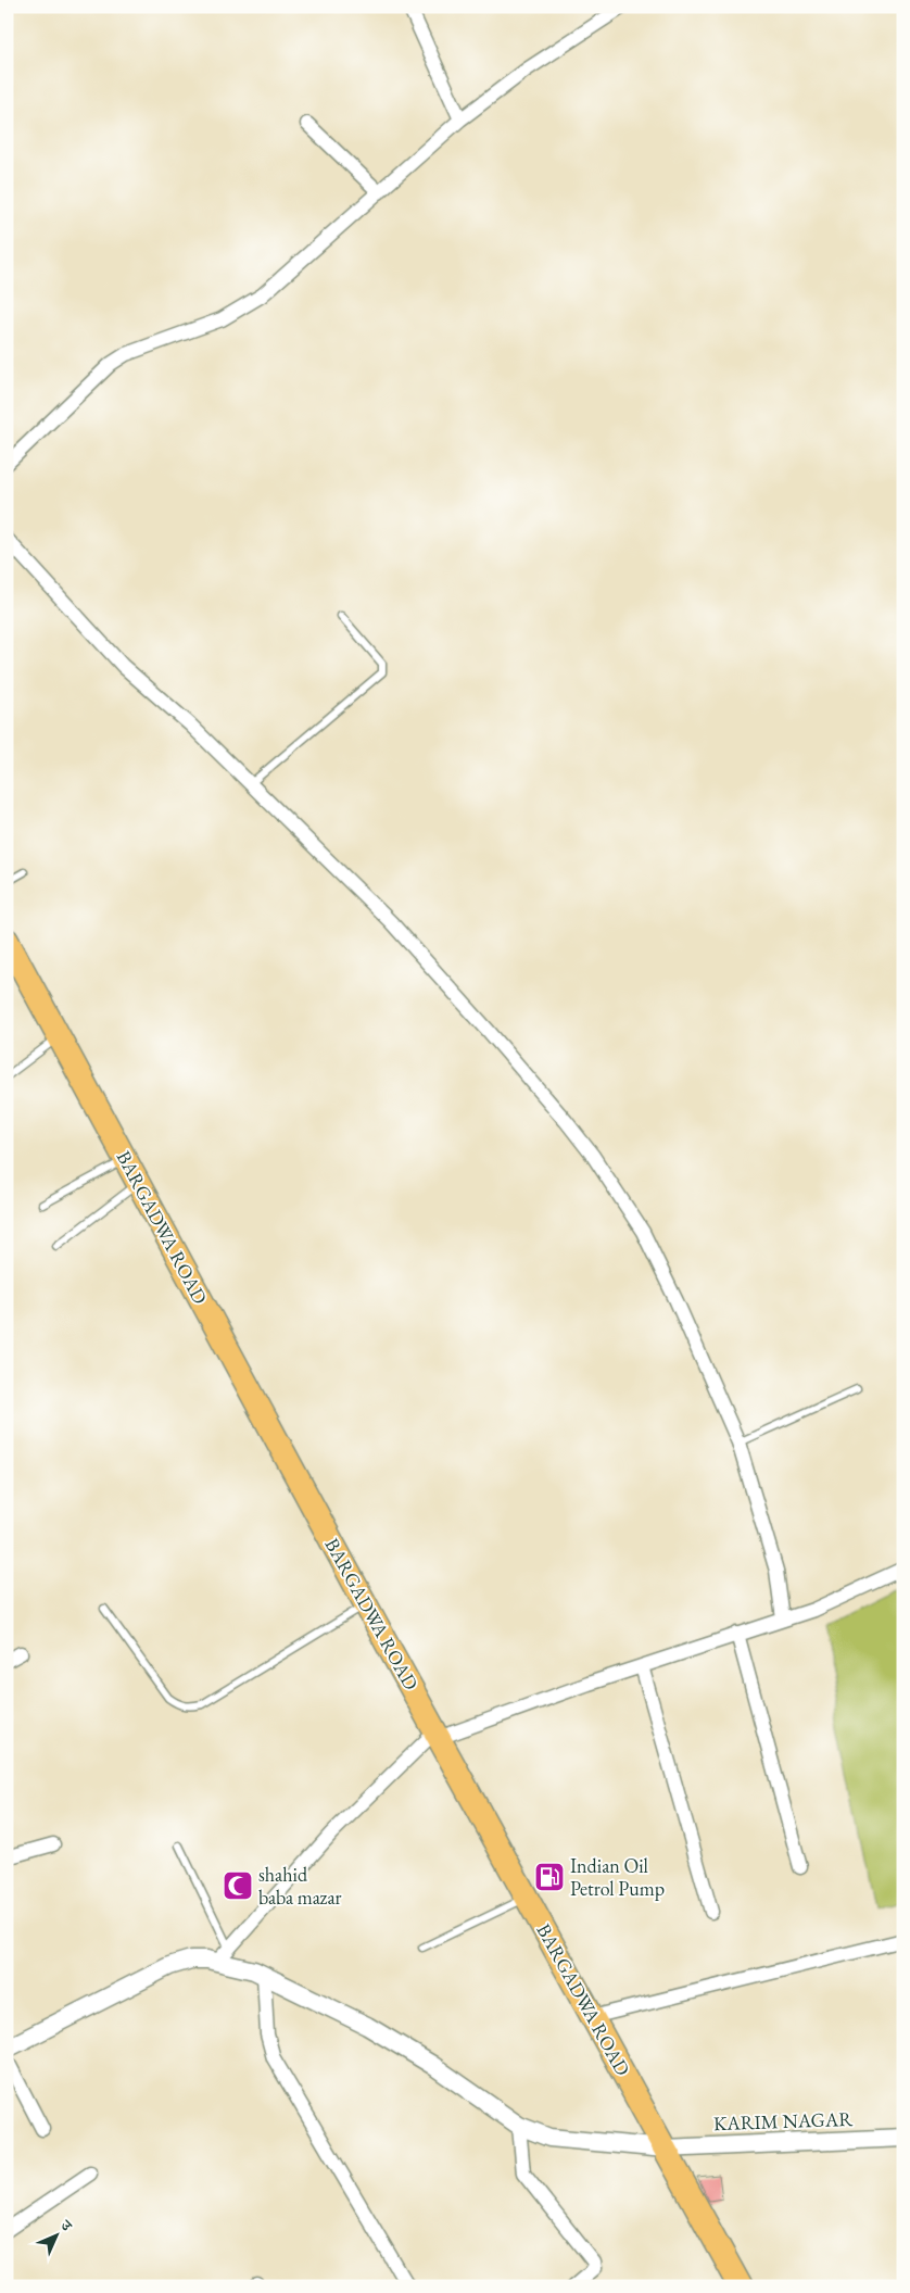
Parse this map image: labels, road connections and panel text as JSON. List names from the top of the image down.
{
  "streets": {
    "main road": ["BARGADWA ROAD"],
    "street": ["KARIM NAGAR"]
  },
  "crossings": [
    ["BARGADWA ROAD", "KARIM NAGAR"]
  ],
  "places": {
    "fuel station": ["Indian Oil Petrol Pump"],
    "mosque": ["shahid baba mazar"]
  },
  "north": "top right"
}
